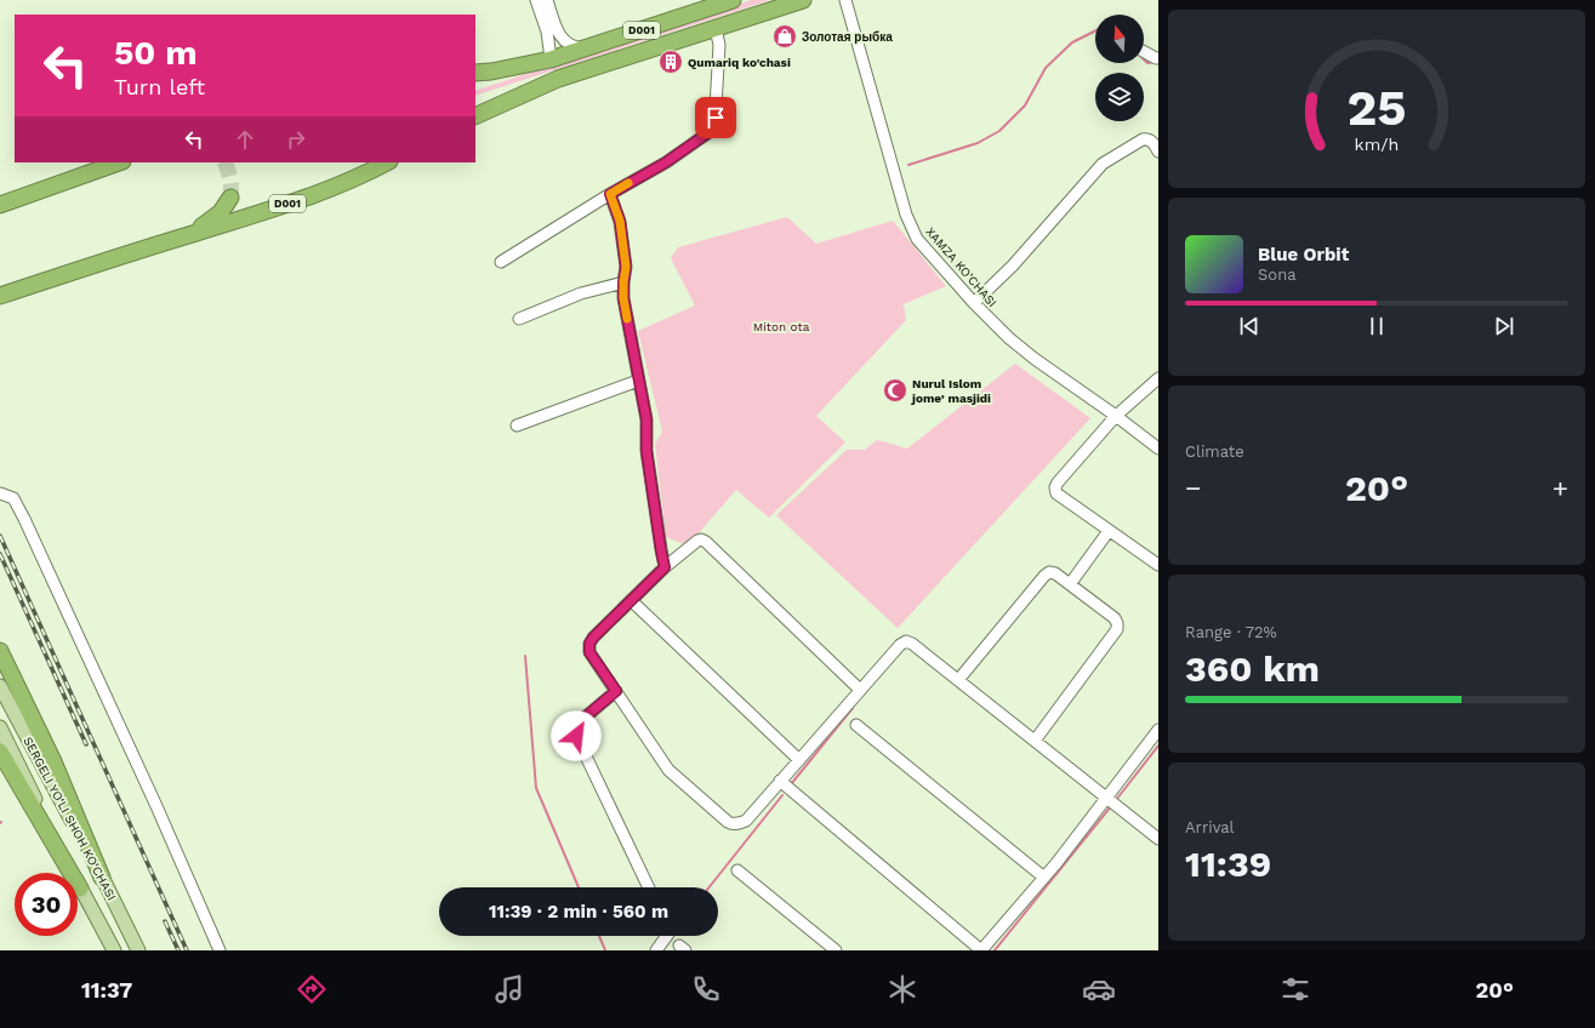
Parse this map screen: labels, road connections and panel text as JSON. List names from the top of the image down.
{
  "streets": {
    "highway": ["D001"],
    "main road": ["SERGELI YO‘LI SHOH KO‘CHASI"],
    "street": ["XAMZA KO'CHASI"]
  },
  "parks": ["Miton ota"],
  "places": {
    "shop": ["Золотая рыбка"],
    "building": ["Qumariq ko'chasi"],
    "mosque": ["Nurul Islom jome’ masjidi"]
  },
  "north": "top",
  "page": {
    "turn": ["50 m", "Turn left"],
    "song": ["Blue Orbit", "Sona"],
    "tile": [
      "Climate",
      ["Range · 72%", "360 km"],
      ["Arrival", "11:39"]
    ],
    "heat": ["−", "20°", "+"],
    "limit": "30",
    "trip": "11:39 · 2 min · 560 m",
    "tabs": ["11:37", "20°"],
    "gauge": ["25", "km/h"]
  }
}
